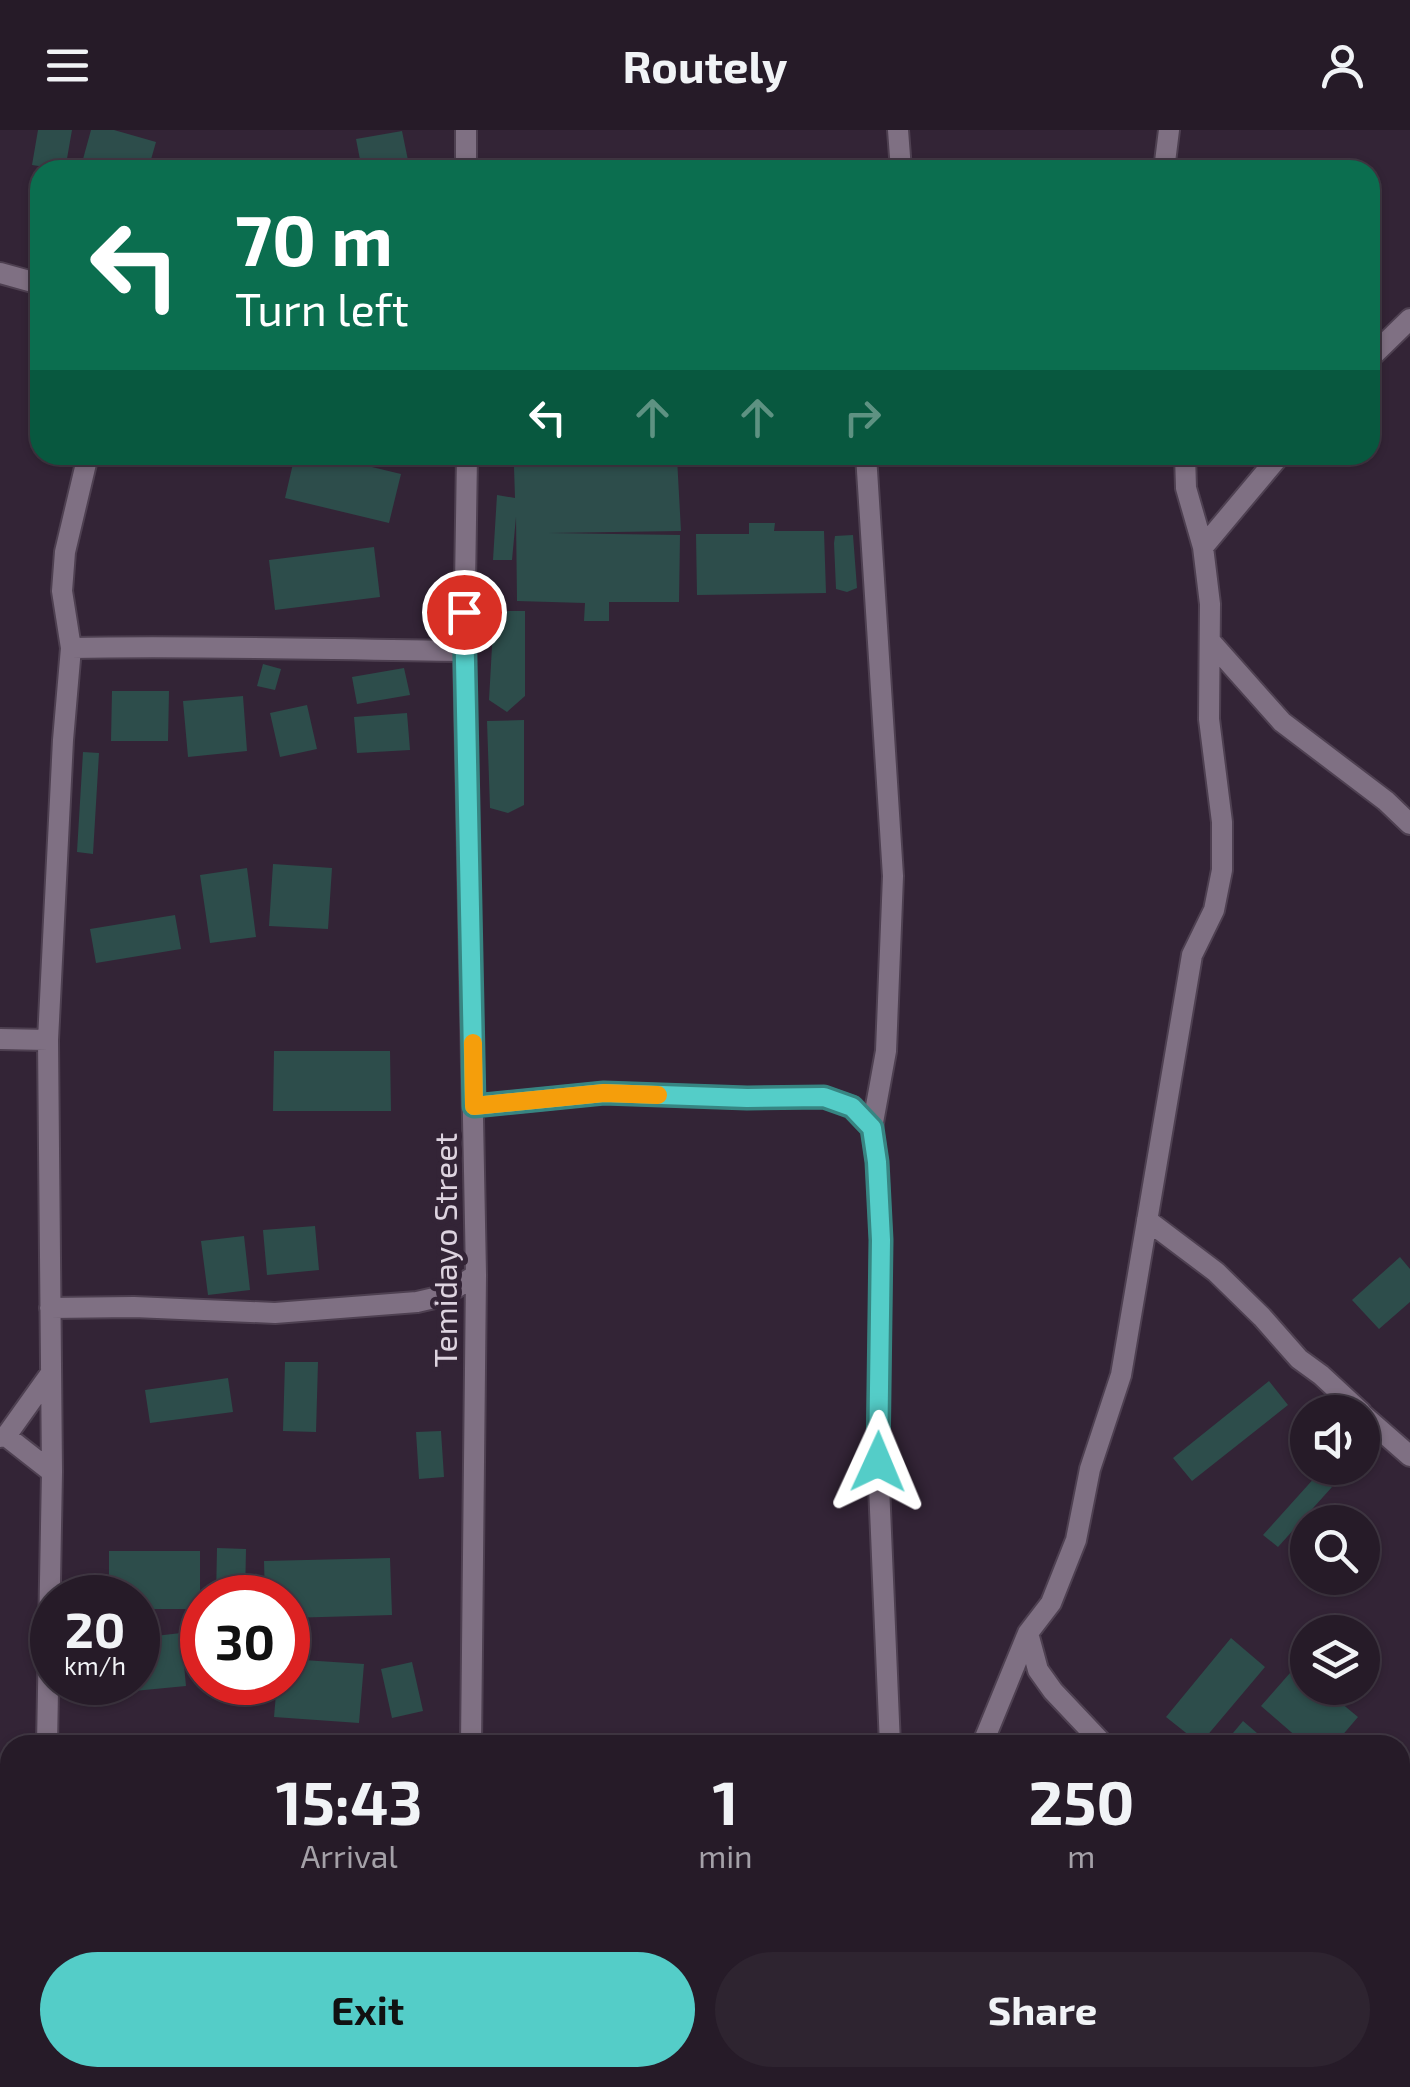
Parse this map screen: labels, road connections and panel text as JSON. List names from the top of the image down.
{
  "streets": {
    "street": ["Temidayo Street"]
  },
  "page": {
    "header": "Routely",
    "turn": ["70 m", "Turn left"],
    "speed": "20 km/h",
    "limit": "30",
    "eta": [
      "15:43",
      "Arrival",
      "1",
      "min",
      "250",
      "m"
    ],
    "buttons": ["Exit", "Share"]
  }
}
